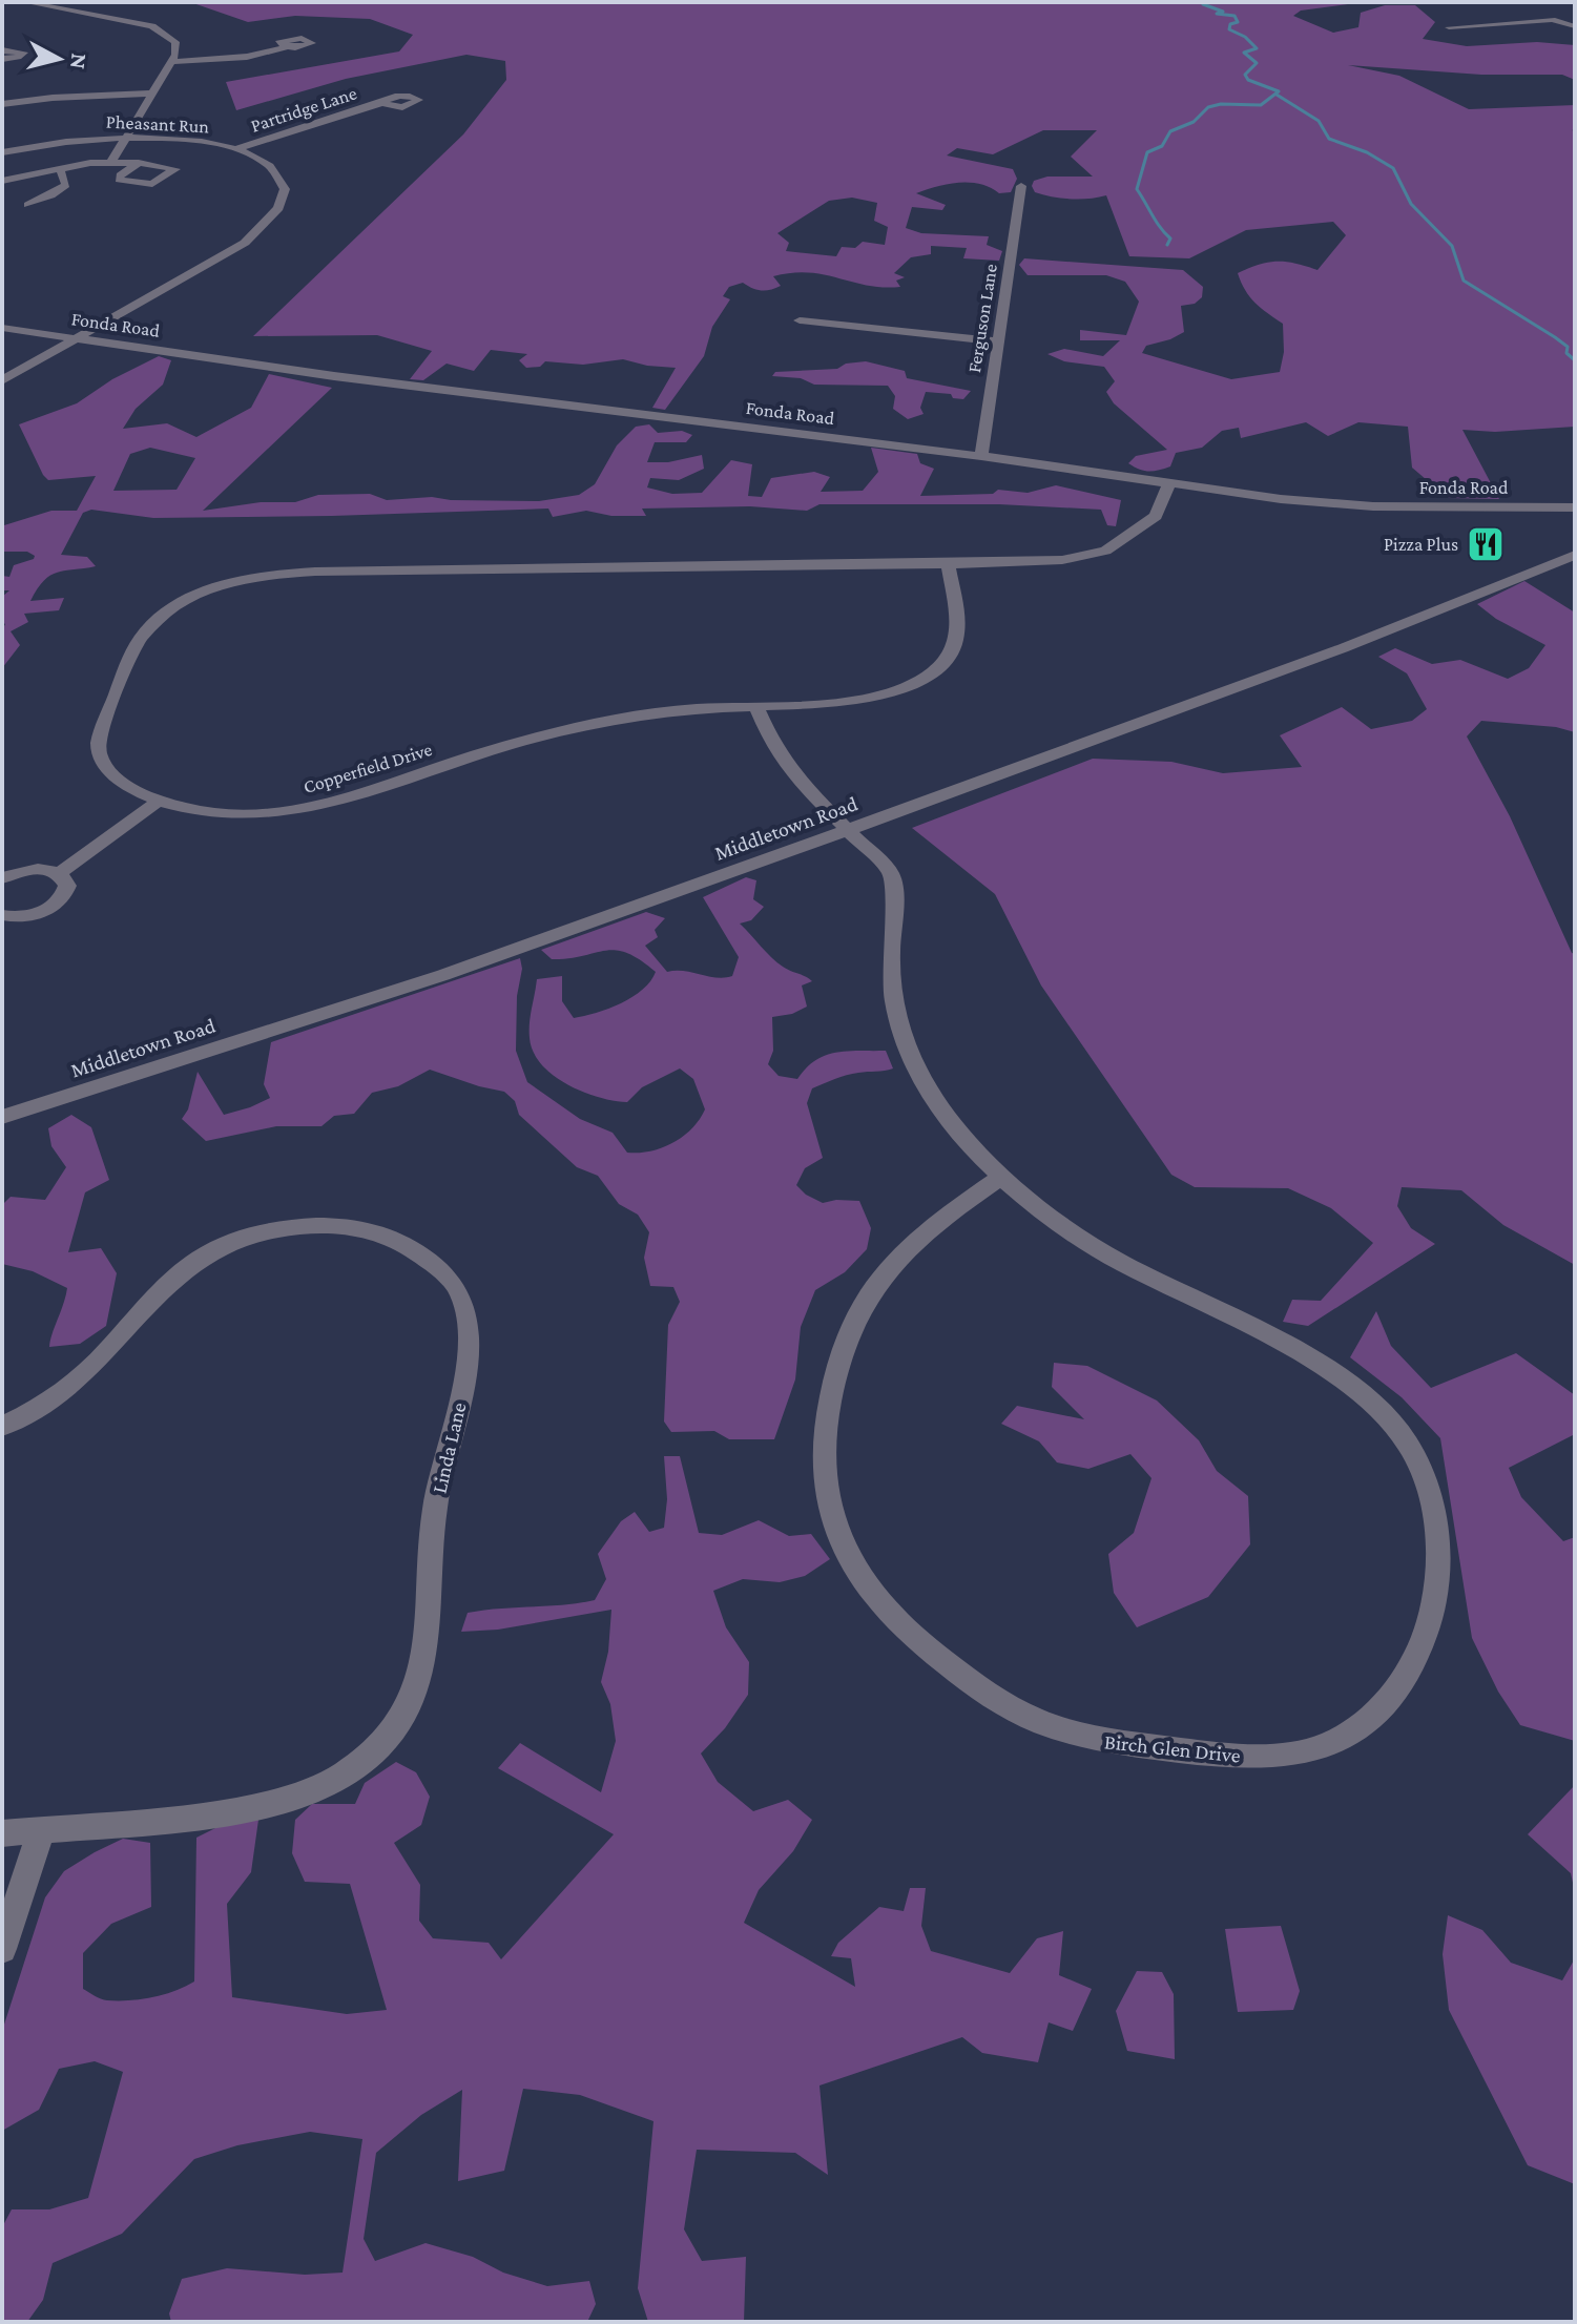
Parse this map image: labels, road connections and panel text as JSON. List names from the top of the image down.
{
  "streets": {
    "street": [
      "Partridge Lane",
      "Pheasant Run",
      "Ferguson Lane",
      "Fonda Road",
      "Copperfield Drive",
      "Middletown Road",
      "Linda Lane",
      "Birch Glen Drive"
    ]
  },
  "crossings": [
    ["Partridge Lane", "Pheasant Run"],
    ["Pheasant Run", "Fonda Road"],
    ["Ferguson Lane", "Fonda Road"],
    ["Fonda Road", "Copperfield Drive"],
    ["Copperfield Drive", "Birch Glen Drive"],
    ["Middletown Road", "Birch Glen Drive"]
  ],
  "places": {
    "restaurant": ["Pizza Plus"]
  },
  "north": "right"
}
